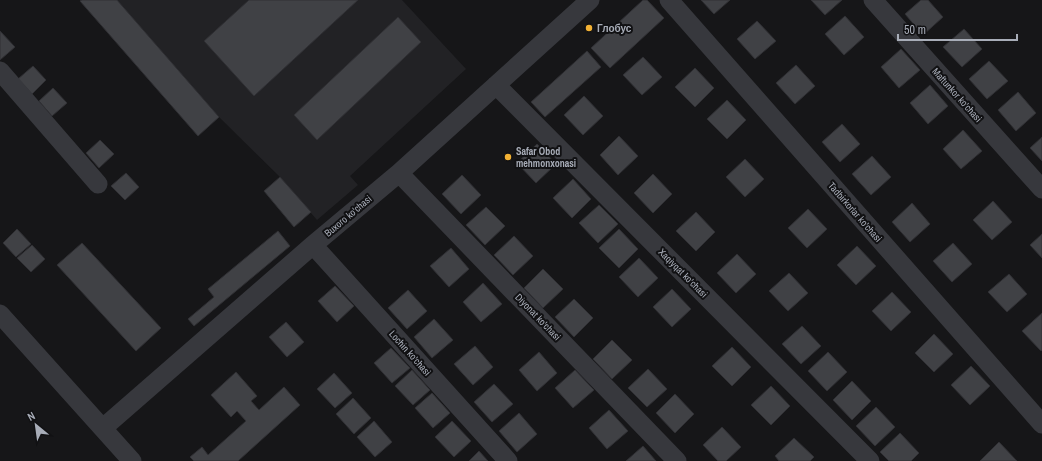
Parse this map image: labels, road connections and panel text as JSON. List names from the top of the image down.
{
  "streets": {
    "street": [
      "Maftunkor ko'chasi",
      "Tadbirkorlar ko'chasi",
      "Buxoro ko'chasi",
      "Xaqiyqat ko'chasi",
      "Diyonat ko'chasi",
      "Lochin ko'chasi"
    ]
  },
  "crossings": [
    ["Buxoro ko'chasi", "Xaqiyqat ko'chasi"],
    ["Buxoro ko'chasi", "Diyonat ko'chasi"],
    ["Buxoro ko'chasi", "Lochin ko'chasi"]
  ],
  "places": ["Глобус", "Safar Obod mehmonxonasi"],
  "scale_bar": "50 m",
  "north": "top left"
}
